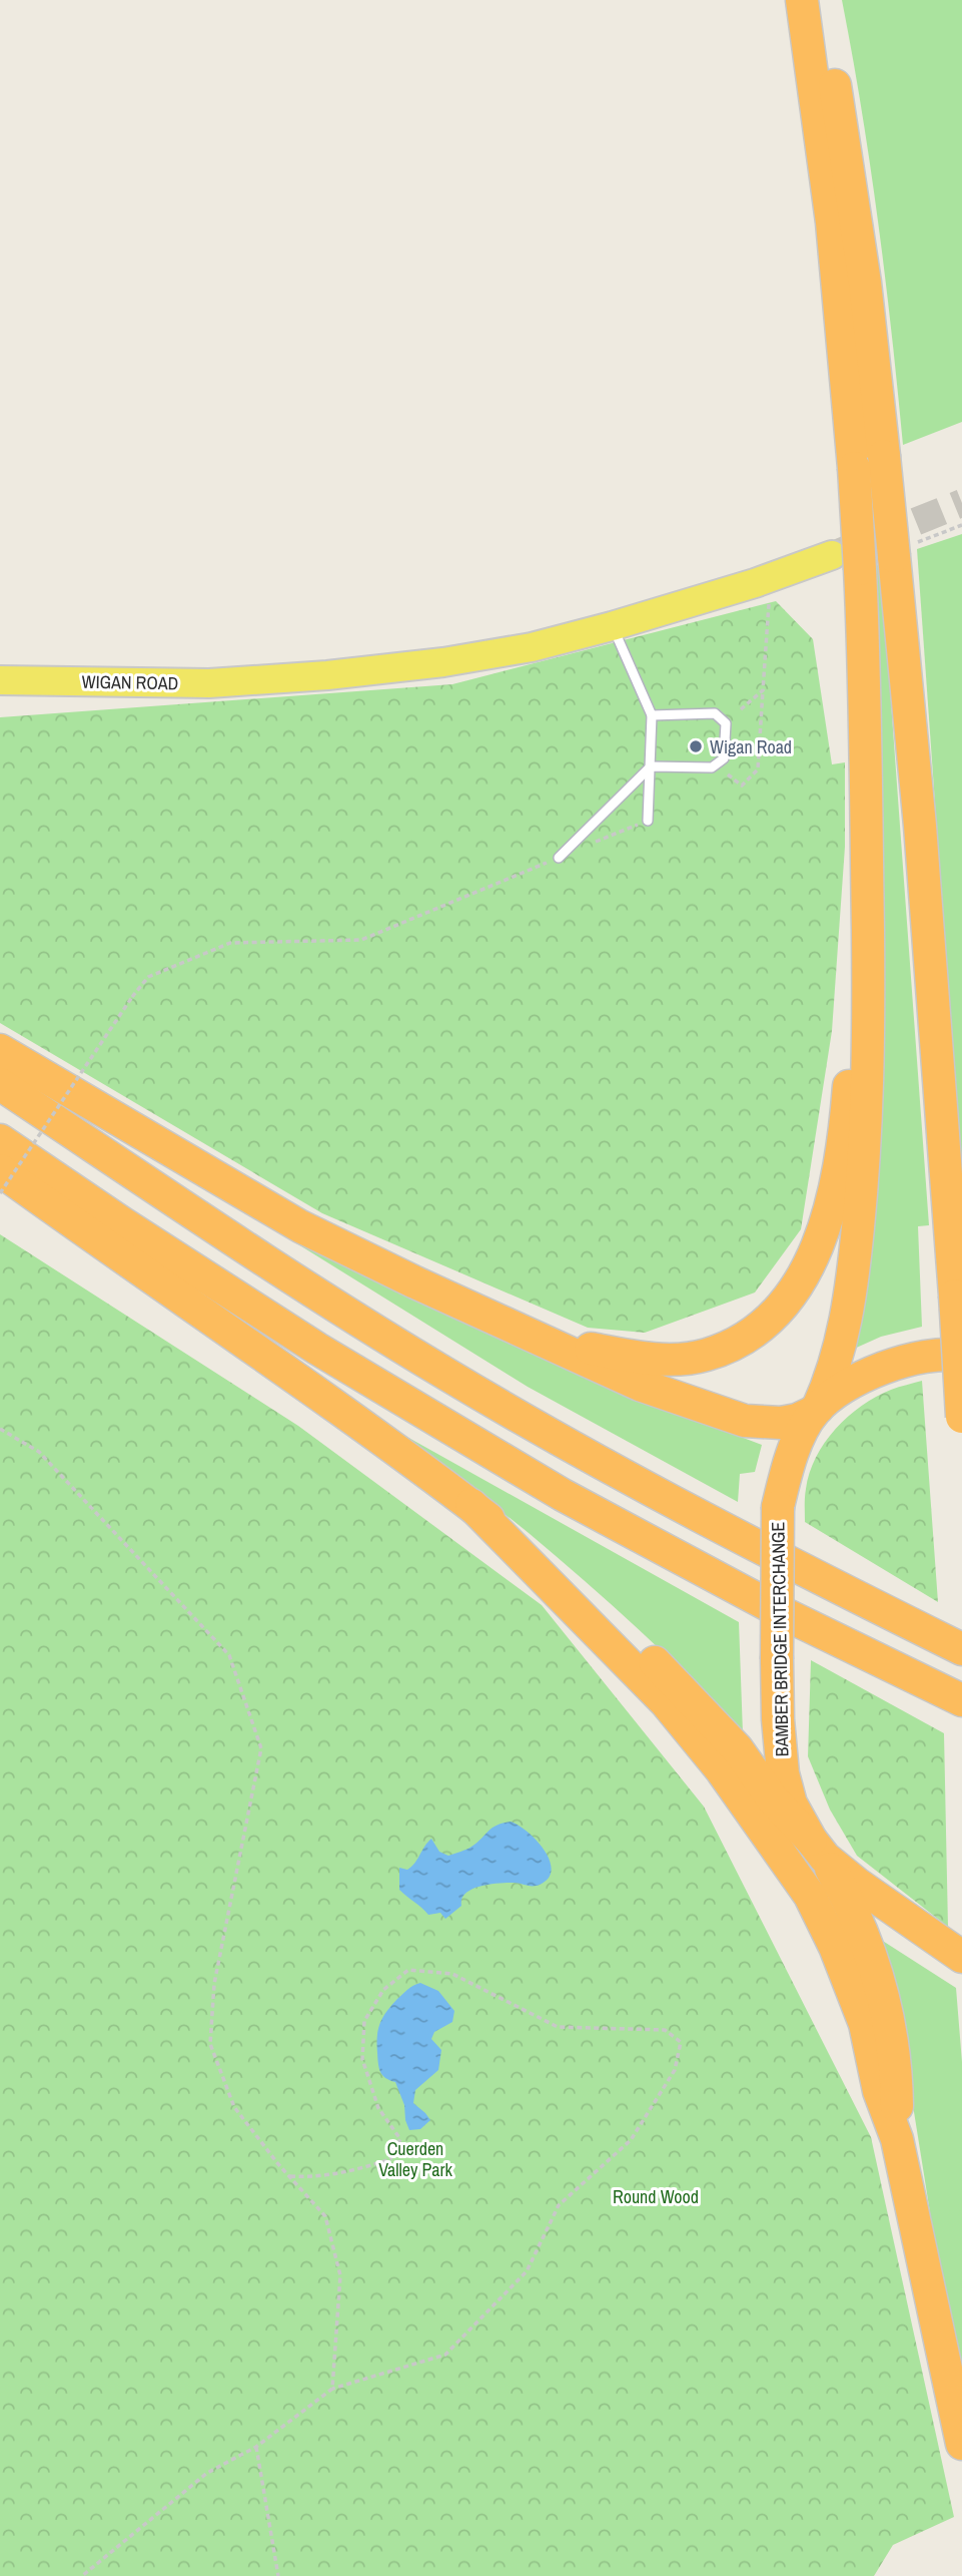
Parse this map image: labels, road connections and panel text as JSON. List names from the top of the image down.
{
  "streets": {
    "highway": ["BAMBER BRIDGE INTERCHANGE"],
    "main road": ["WIGAN ROAD"]
  },
  "parks": ["Cuerden Valley Park", "Round Wood"],
  "places": ["Wigan Road"]
}
